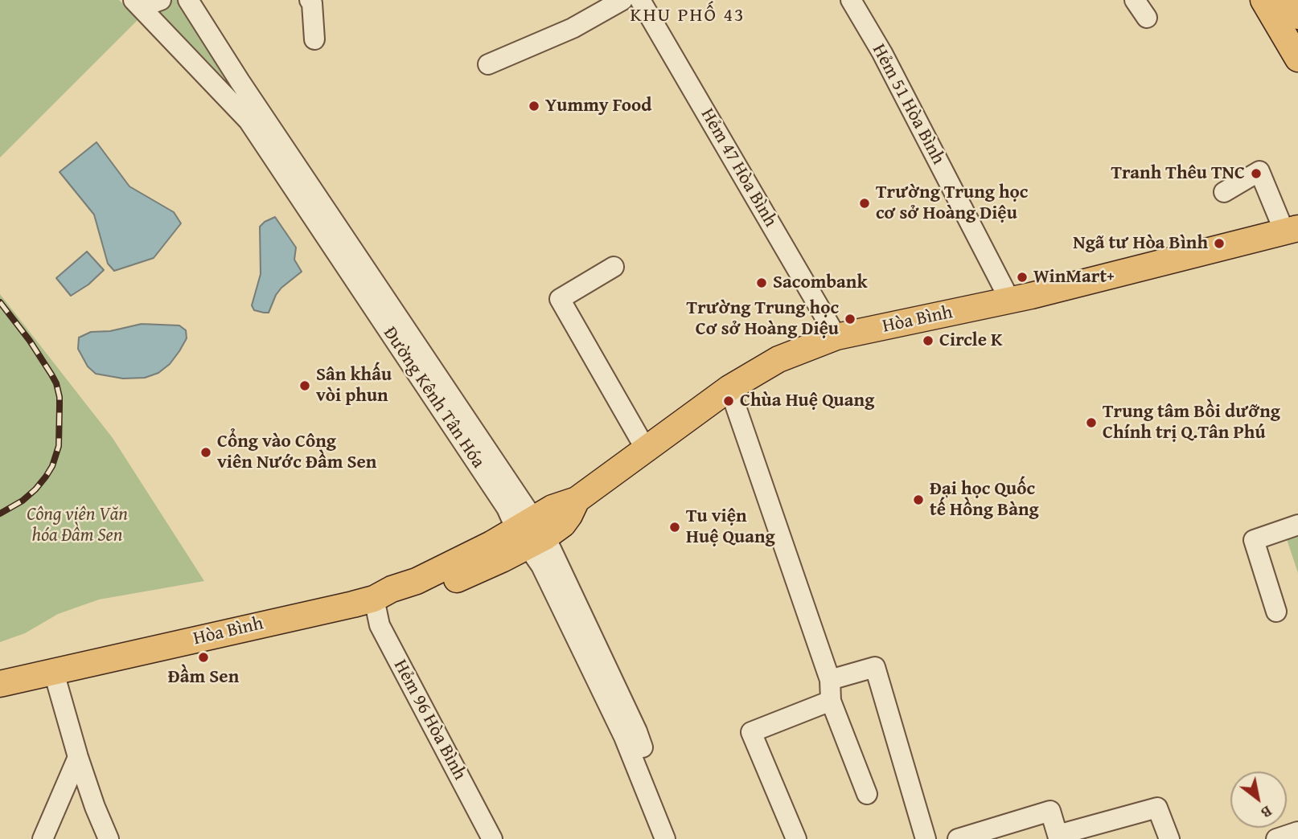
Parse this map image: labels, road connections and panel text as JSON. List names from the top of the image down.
{
  "streets": {
    "main road": ["Hòa Bình"],
    "street": [
      "Hẻm 51 Hòa Bình",
      "Hẻm 47 Hòa Bình",
      "Đường Kênh Tân Hóa",
      "Hẻm 96 Hòa Bình"
    ]
  },
  "crossings": [
    ["Hẻm 51 Hòa Bình", "Hòa Bình"],
    ["Hẻm 47 Hòa Bình", "Hòa Bình"],
    ["Hòa Bình", "Đường Kênh Tân Hóa"],
    ["Hòa Bình", "Hẻm 96 Hòa Bình"]
  ],
  "districts": ["KHU PHỐ 43"],
  "parks": ["Công viên Văn hóa Đầm Sen"],
  "places": [
    "Yummy Food",
    "Tranh Thêu TNC",
    "Trường Trung học cơ sở Hoàng Diệu",
    "Ngã tư Hòa Bình",
    "WinMart+",
    "Sacombank",
    "Trường Trung học Cơ sở Hoàng Diệu",
    "Circle K",
    "Sân khấu vòi phun",
    "Chùa Huệ Quang",
    "Trung tâm Bồi dưỡng Chính trị Q.Tân Phú",
    "Cổng vào Công viên Nước Đầm Sen",
    "Đại học Quốc tế Hồng Bàng",
    "Tu viện Huệ Quang",
    "Đầm Sen"
  ],
  "north": "bottom right"
}
